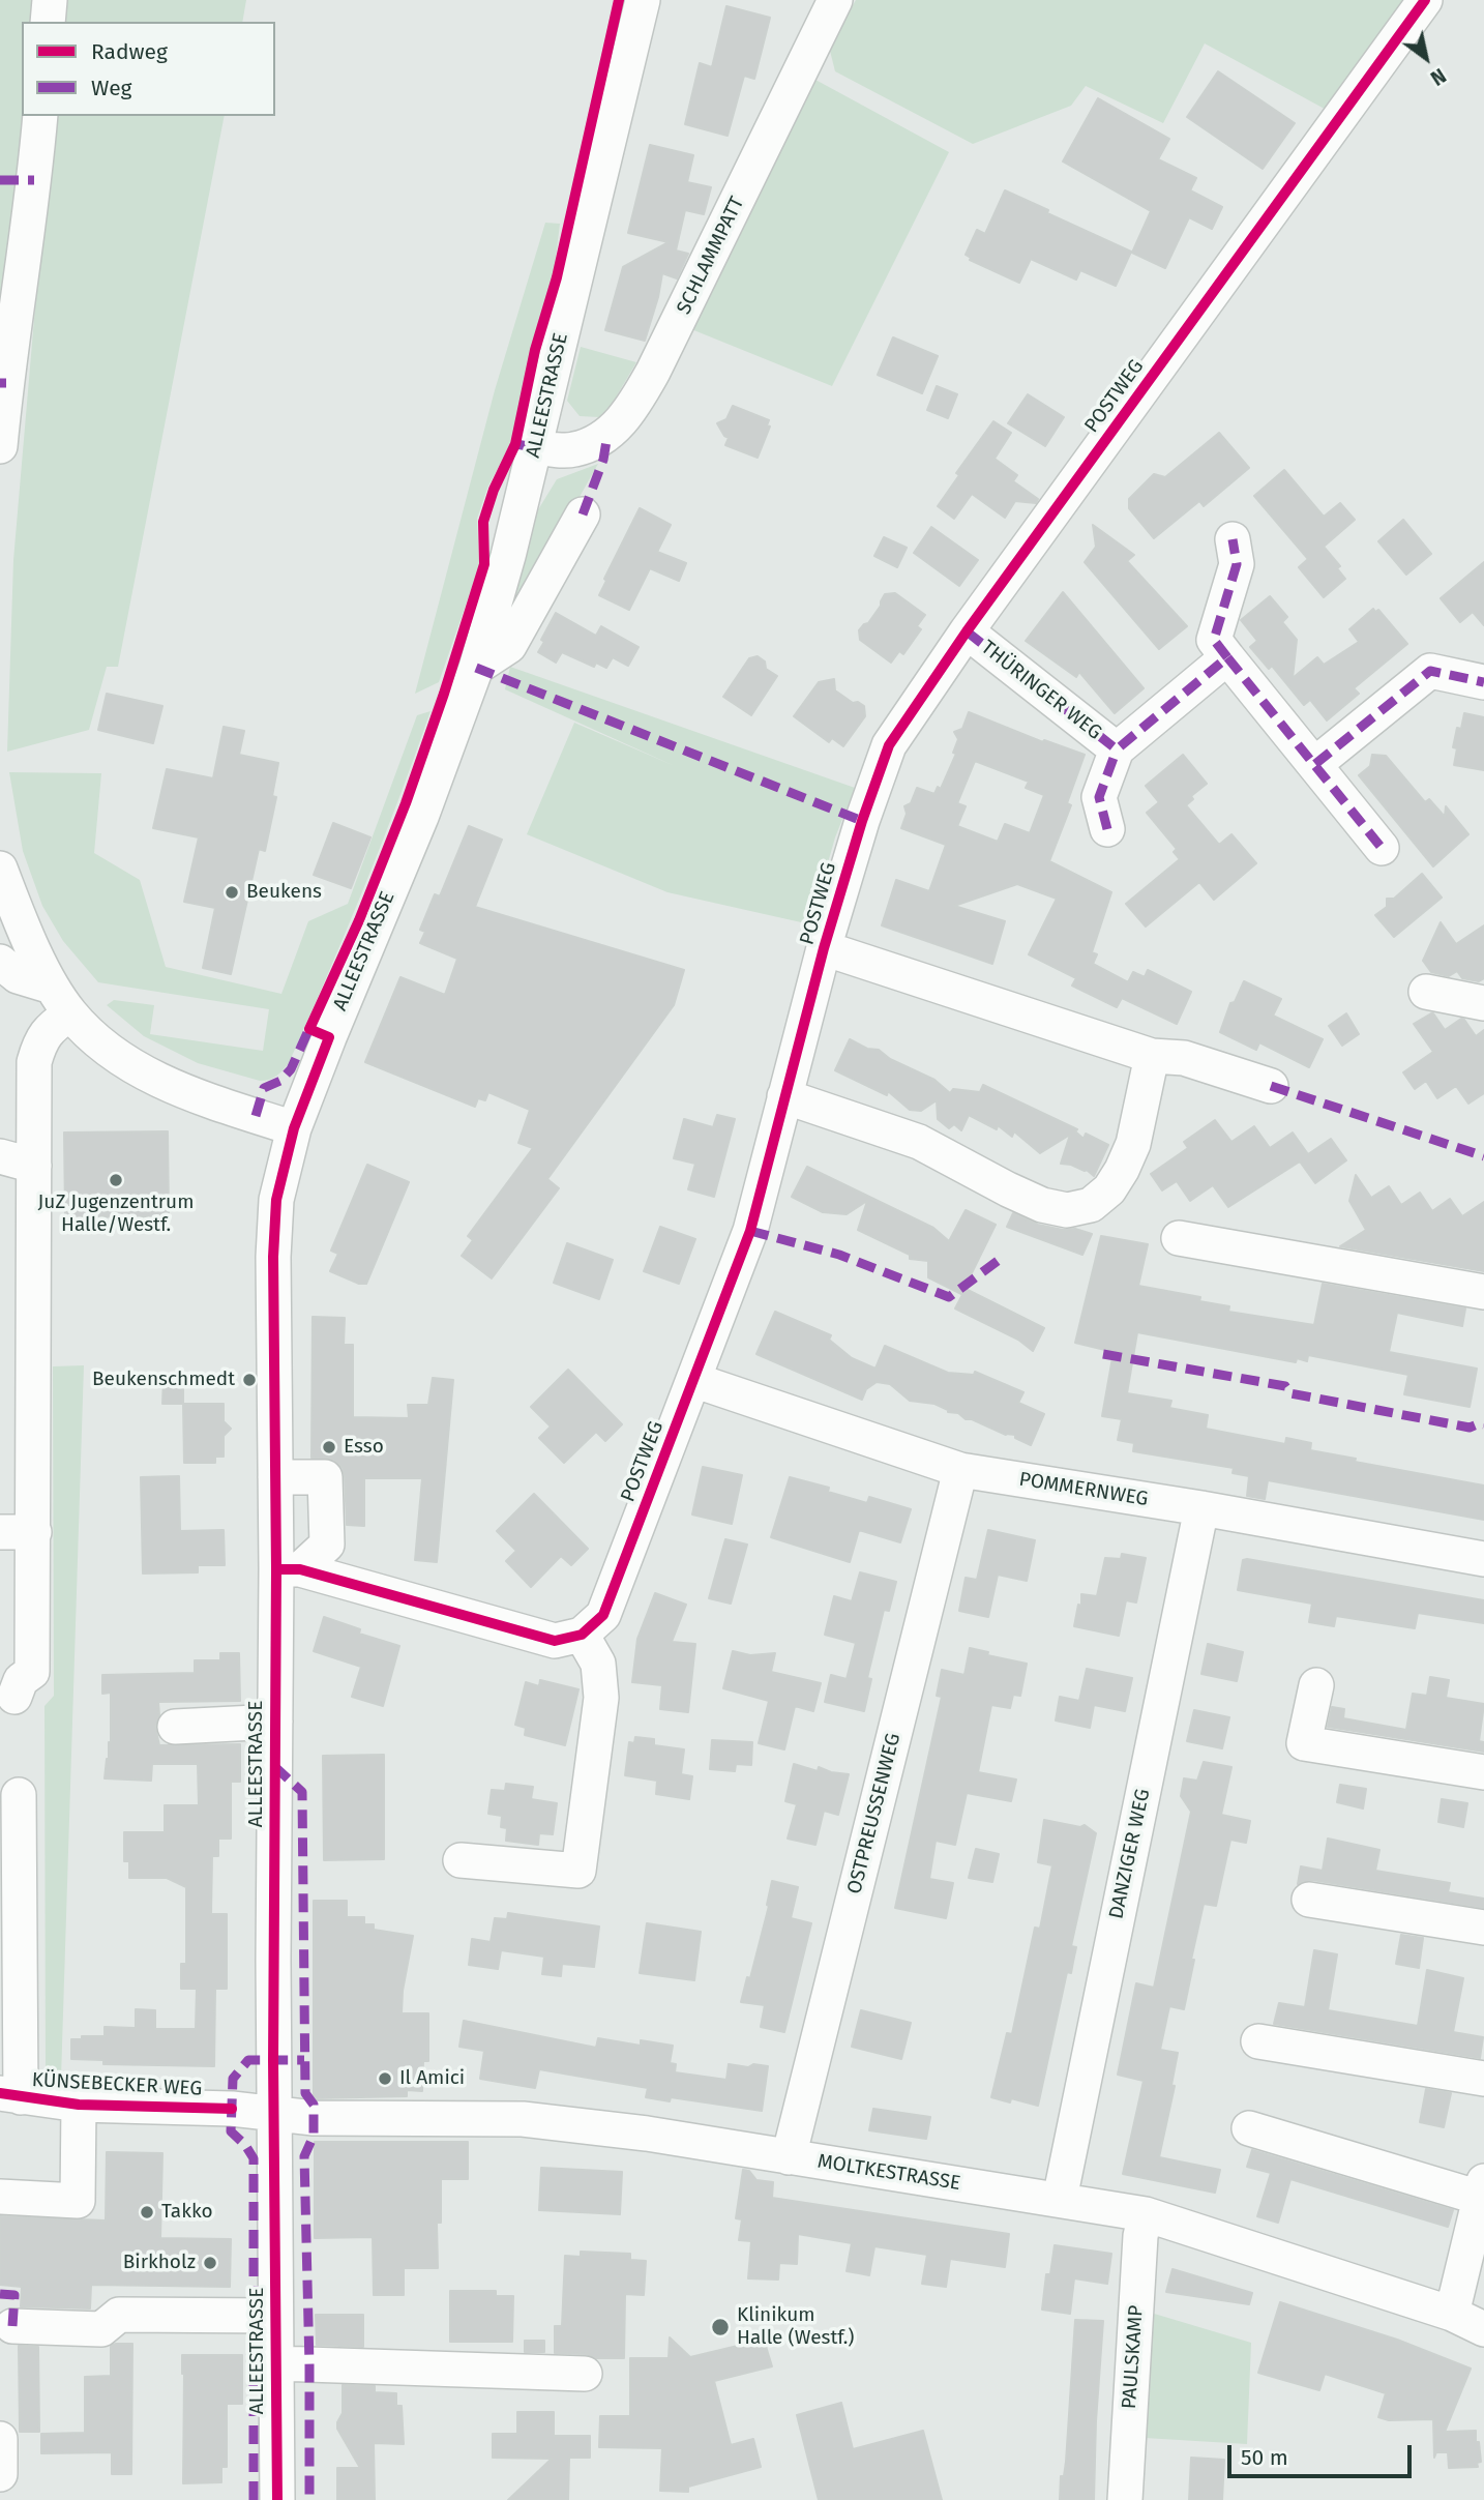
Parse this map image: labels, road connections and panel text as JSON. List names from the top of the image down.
{
  "streets": {
    "street": [
      "SCHLAMMPATT",
      "ALLEESTRASSE",
      "POSTWEG",
      "THÜRINGER WEG",
      "POMMERNWEG",
      "OSTPREUSSENWEG",
      "DANZIGER WEG",
      "KÜNSEBECKER WEG",
      "MOLTKESTRASSE",
      "PAULSKAMP"
    ]
  },
  "crossings": [
    ["SCHLAMMPATT", "ALLEESTRASSE"],
    ["ALLEESTRASSE", "KÜNSEBECKER WEG"],
    ["ALLEESTRASSE", "MOLTKESTRASSE"],
    ["POSTWEG", "THÜRINGER WEG"],
    ["POSTWEG", "POMMERNWEG"],
    ["POMMERNWEG", "OSTPREUSSENWEG"],
    ["POMMERNWEG", "DANZIGER WEG"],
    ["OSTPREUSSENWEG", "MOLTKESTRASSE"],
    ["DANZIGER WEG", "MOLTKESTRASSE"],
    ["KÜNSEBECKER WEG", "MOLTKESTRASSE"],
    ["MOLTKESTRASSE", "PAULSKAMP"]
  ],
  "places": [
    "Beukens",
    "JuZ Jugenzentrum Halle/Westf.",
    "Beukenschmedt",
    "Esso",
    "Il Amici",
    "Takko",
    "Birkholz",
    "Klinikum Halle (Westf.)"
  ],
  "legend": ["Radweg", "Weg"],
  "scale_bar": "50 m",
  "north": "bottom right"
}
